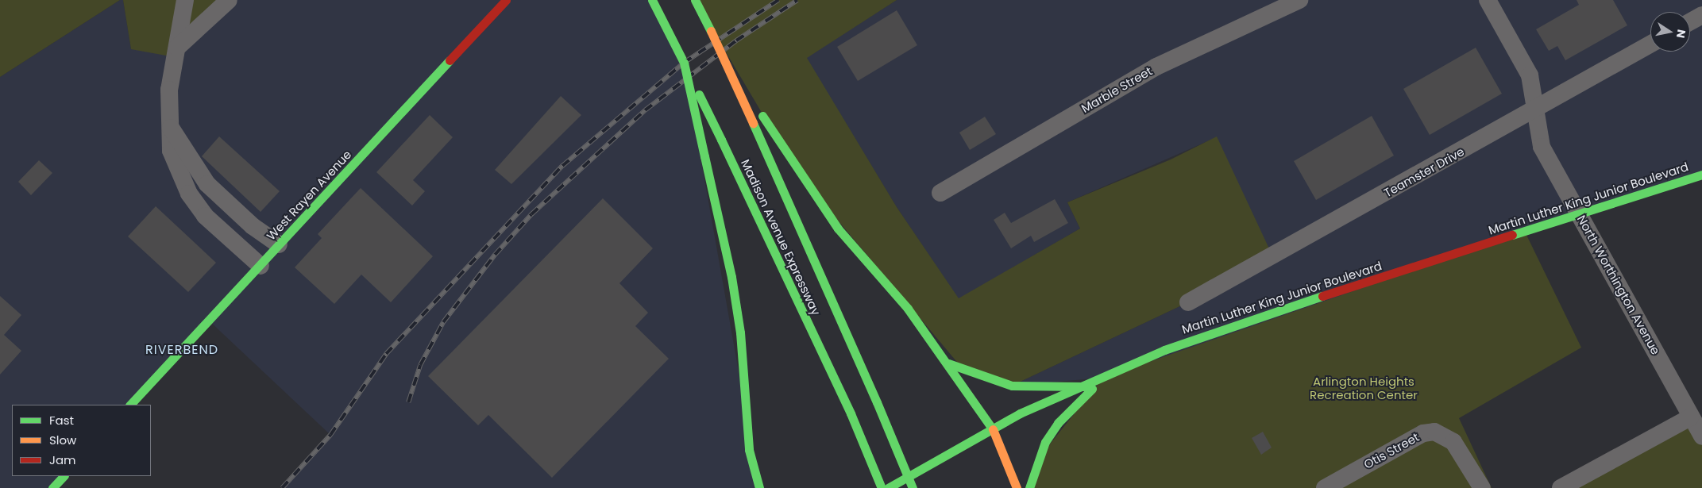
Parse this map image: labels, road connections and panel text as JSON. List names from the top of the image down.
{
  "streets": {
    "main road": ["West Rayen Avenue", "Martin Luther King Junior Boulevard", "Madison Avenue Expressway"],
    "street": [
      "Marble Street",
      "Teamster Drive",
      "North Worthington Avenue",
      "Otis Street"
    ]
  },
  "crossings": [
    ["Teamster Drive", "North Worthington Avenue"],
    ["Martin Luther King Junior Boulevard", "North Worthington Avenue"]
  ],
  "districts": ["RIVERBEND"],
  "parks": ["Arlington Heights Recreation Center"],
  "legend": ["Fast", "Slow", "Jam"],
  "north": "right"
}
